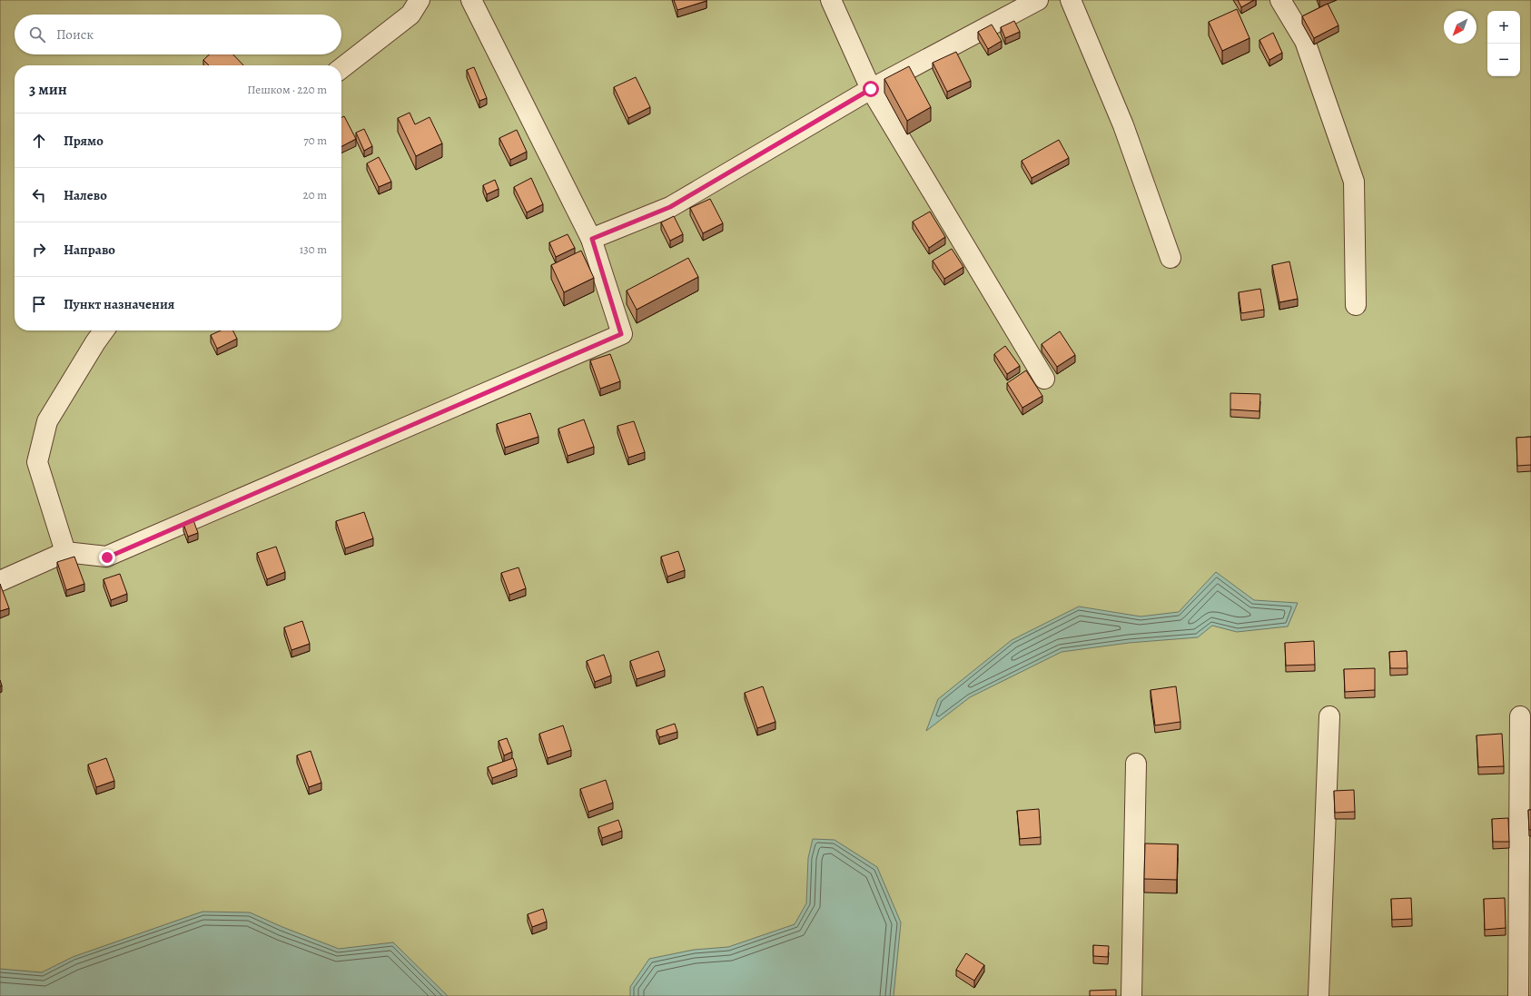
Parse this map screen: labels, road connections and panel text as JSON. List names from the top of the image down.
{
  "north": "bottom left",
  "page": {
    "map_buttons": ["+", "−"],
    "search": "Поиск",
    "heading": ["3 мин", "Пешком · 220 m"],
    "list": [
      ["Прямо", "70 m"],
      ["Налево", "20 m"],
      ["Направо", "130 m"],
      "Пункт назначения"
    ]
  }
}
